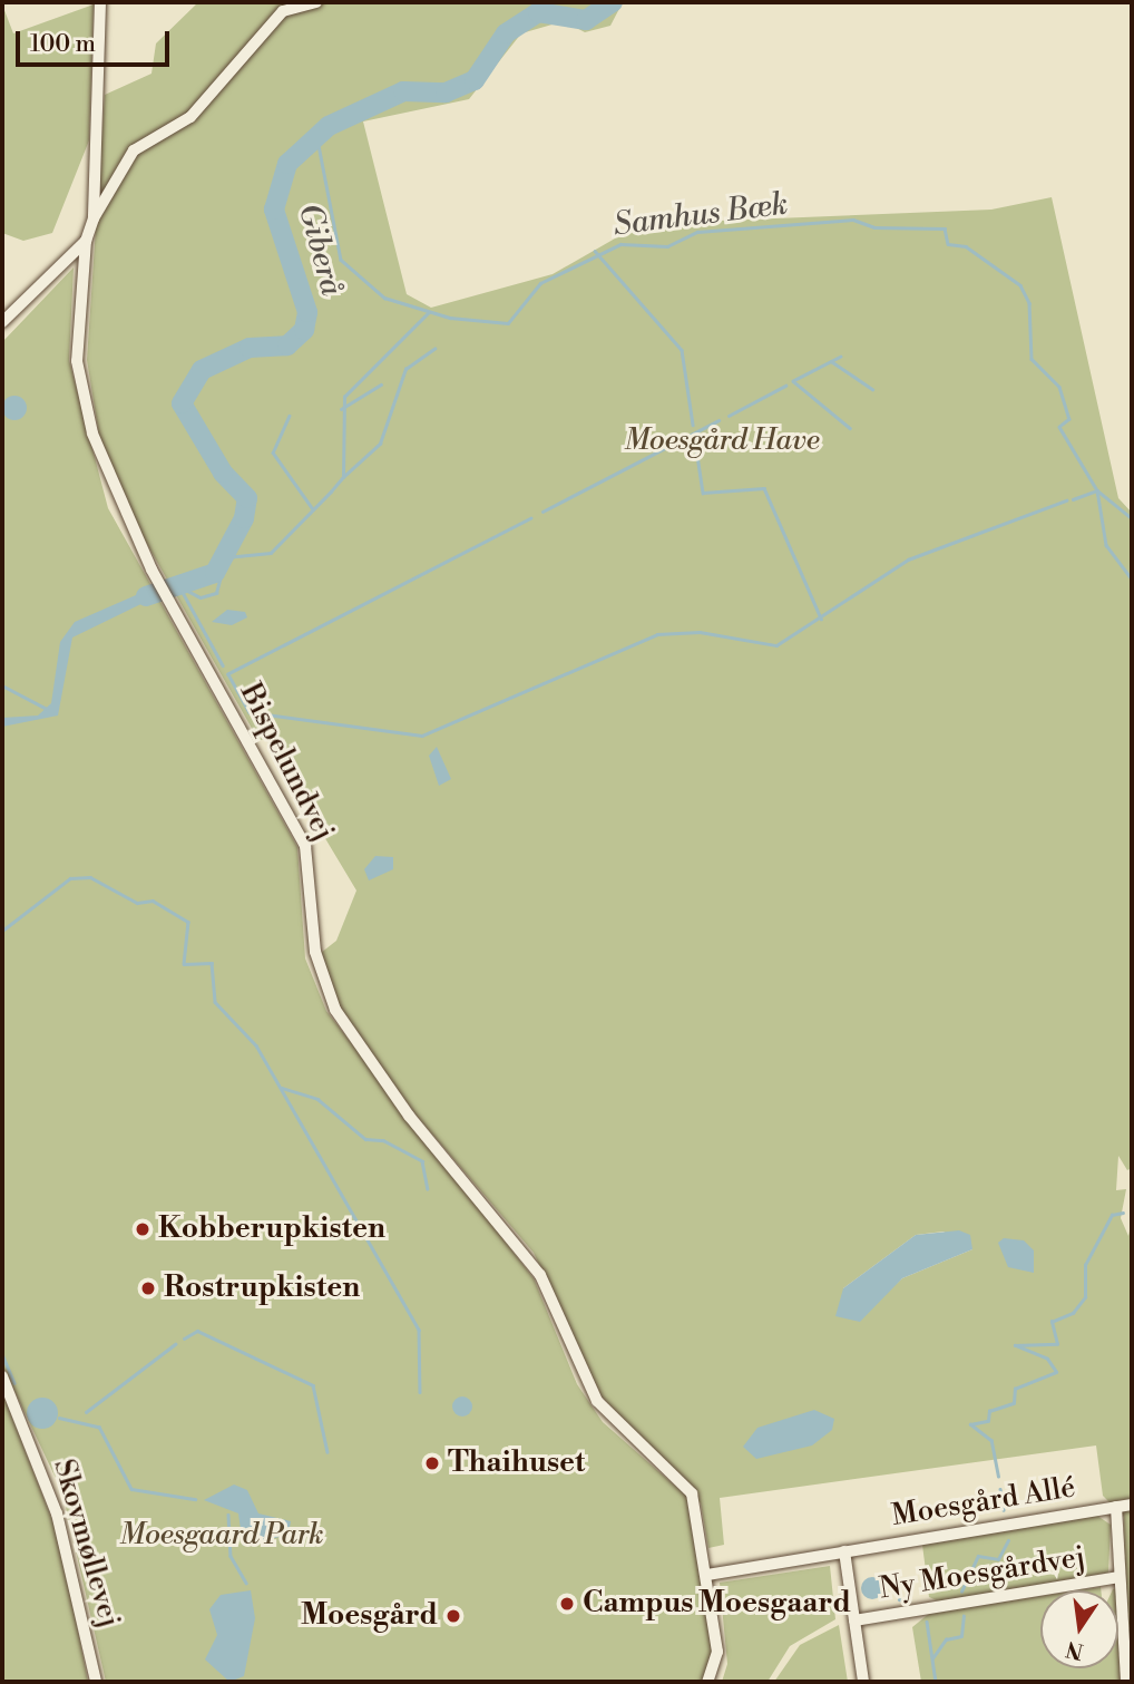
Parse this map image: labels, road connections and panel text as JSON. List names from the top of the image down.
{
  "streets": {
    "street": [
      "Bispelundvej",
      "Moesgård Allé",
      "Skovmøllevej",
      "Ny Moesgårdvej"
    ]
  },
  "crossings": [
    ["Bispelundvej", "Moesgård Allé"],
    ["Moesgård Allé", "Ny Moesgårdvej"]
  ],
  "water": ["Samhus Bæk", "Giberå"],
  "parks": ["Moesgård Have", "Moesgaard Park"],
  "places": [
    "Kobberupkisten",
    "Rostrupkisten",
    "Thaihuset",
    "Campus Moesgaard",
    "Moesgård"
  ],
  "scale_bar": "100 m",
  "north": "bottom"
}
